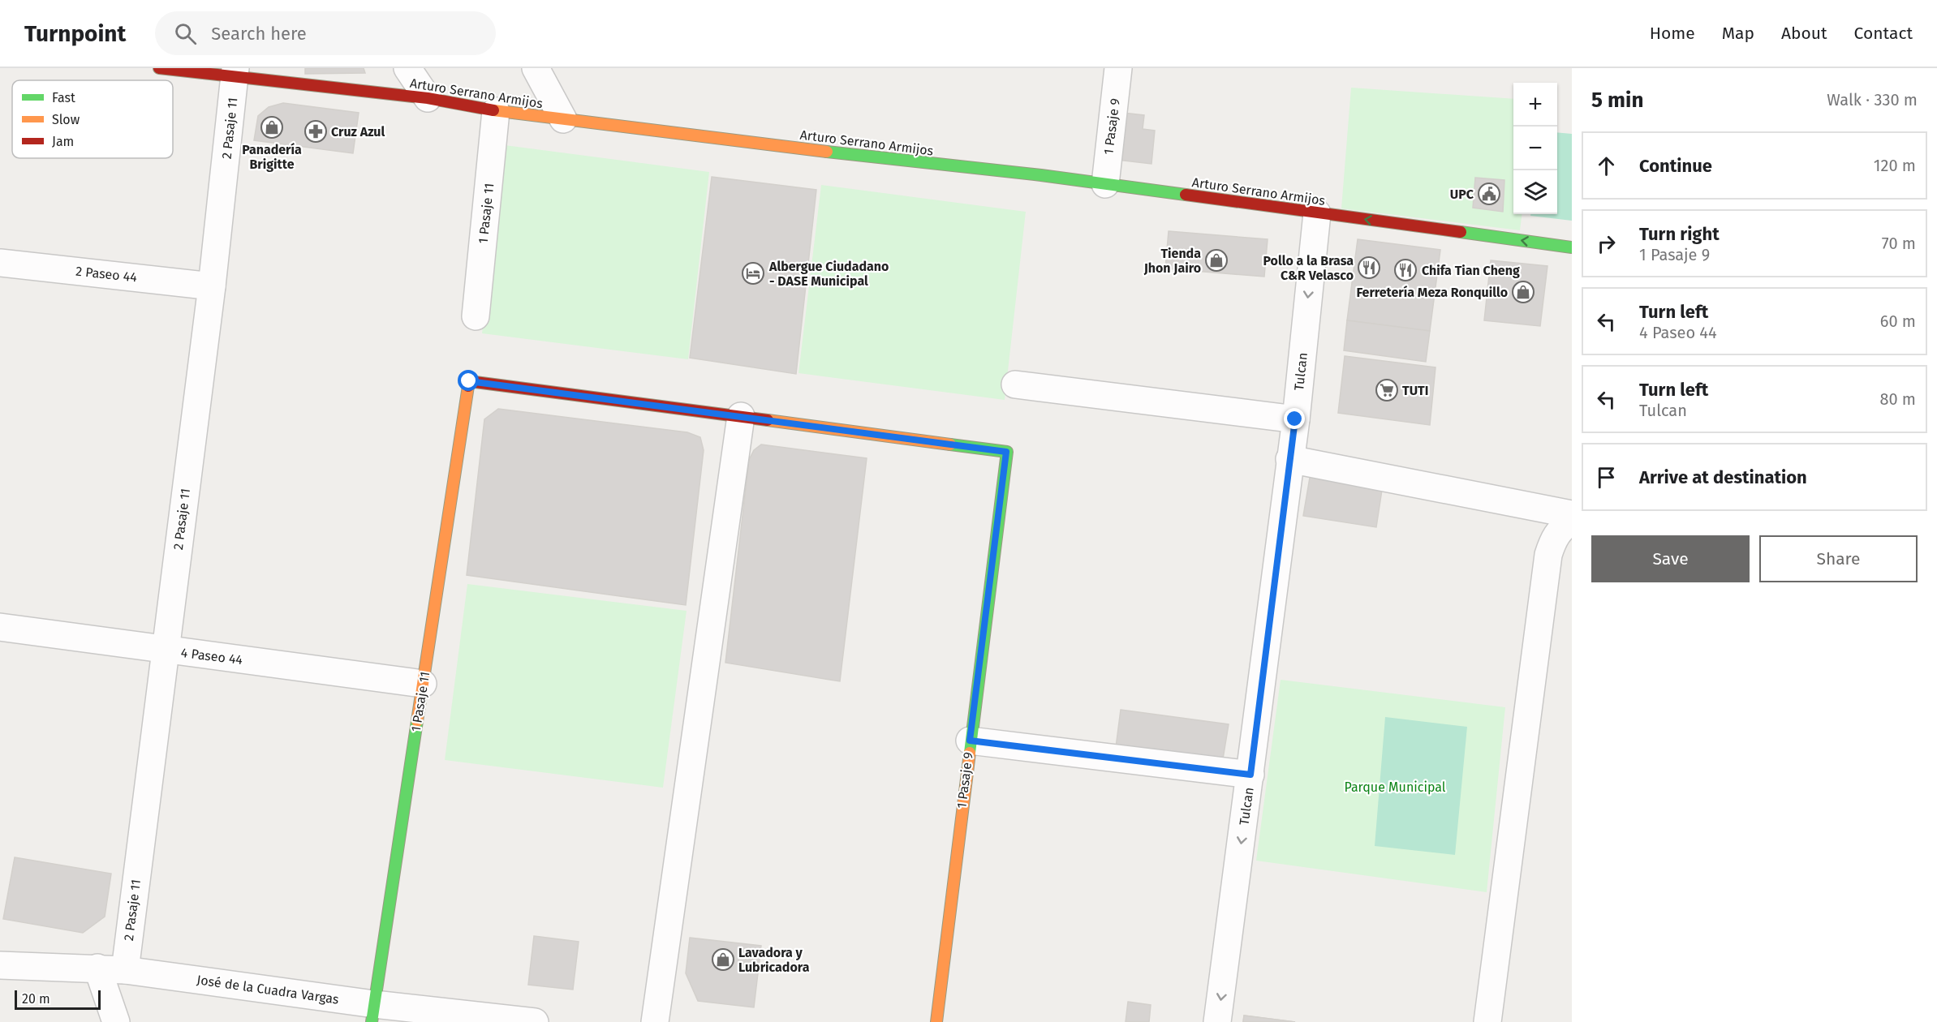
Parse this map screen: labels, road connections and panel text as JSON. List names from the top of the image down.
{
  "streets": {
    "street": [
      "Arturo Serrano Armijos",
      "1 Pasaje 9",
      "2 Pasaje 11",
      "1 Pasaje 11",
      "2 Paseo 44",
      "Tulcan",
      "4 Paseo 44",
      "José de la Cuadra Vargas"
    ]
  },
  "crossings": [
    ["Arturo Serrano Armijos", "1 Pasaje 9"],
    ["Arturo Serrano Armijos", "2 Pasaje 11"],
    ["Arturo Serrano Armijos", "1 Pasaje 11"],
    ["Arturo Serrano Armijos", "Tulcan"],
    ["1 Pasaje 9", "1 Pasaje 11"],
    ["2 Pasaje 11", "2 Paseo 44"],
    ["2 Pasaje 11", "4 Paseo 44"],
    ["2 Pasaje 11", "José de la Cuadra Vargas"],
    ["1 Pasaje 11", "4 Paseo 44"],
    ["1 Pasaje 11", "José de la Cuadra Vargas"]
  ],
  "one_way": ["Tulcan"],
  "parks": ["Parque Municipal"],
  "places": {
    "shop": [
      "Panadería Brigitte",
      "Tienda Jhon Jairo",
      "Ferretería Meza Ronquillo",
      "Lavadora y Lubricadora"
    ],
    "pharmacy": ["Cruz Azul"],
    "public building": ["UPC"],
    "restaurant": ["Pollo a la Brasa C&R Velasco", "Chifa Tian Cheng"],
    "hotel": ["Albergue Ciudadano - DASE Municipal"],
    "supermarket": ["TUTI"]
  },
  "legend": ["Fast", "Slow", "Jam"],
  "scale_bar": "20 m",
  "page": {
    "header": "Turnpoint",
    "search": "Search here",
    "nav": [
      "Home",
      "Map",
      "About",
      "Contact"
    ],
    "heading": ["5 min", "Walk · 330 m"],
    "map_buttons": ["+", "−"],
    "list": [
      ["Continue", "120 m"],
      ["Turn right", "1 Pasaje 9", "70 m"],
      ["Turn left", "4 Paseo 44", "60 m"],
      ["Turn left", "Tulcan", "80 m"],
      "Arrive at destination"
    ],
    "buttons": ["Save", "Share"],
    "scale": "20 m"
  }
}
